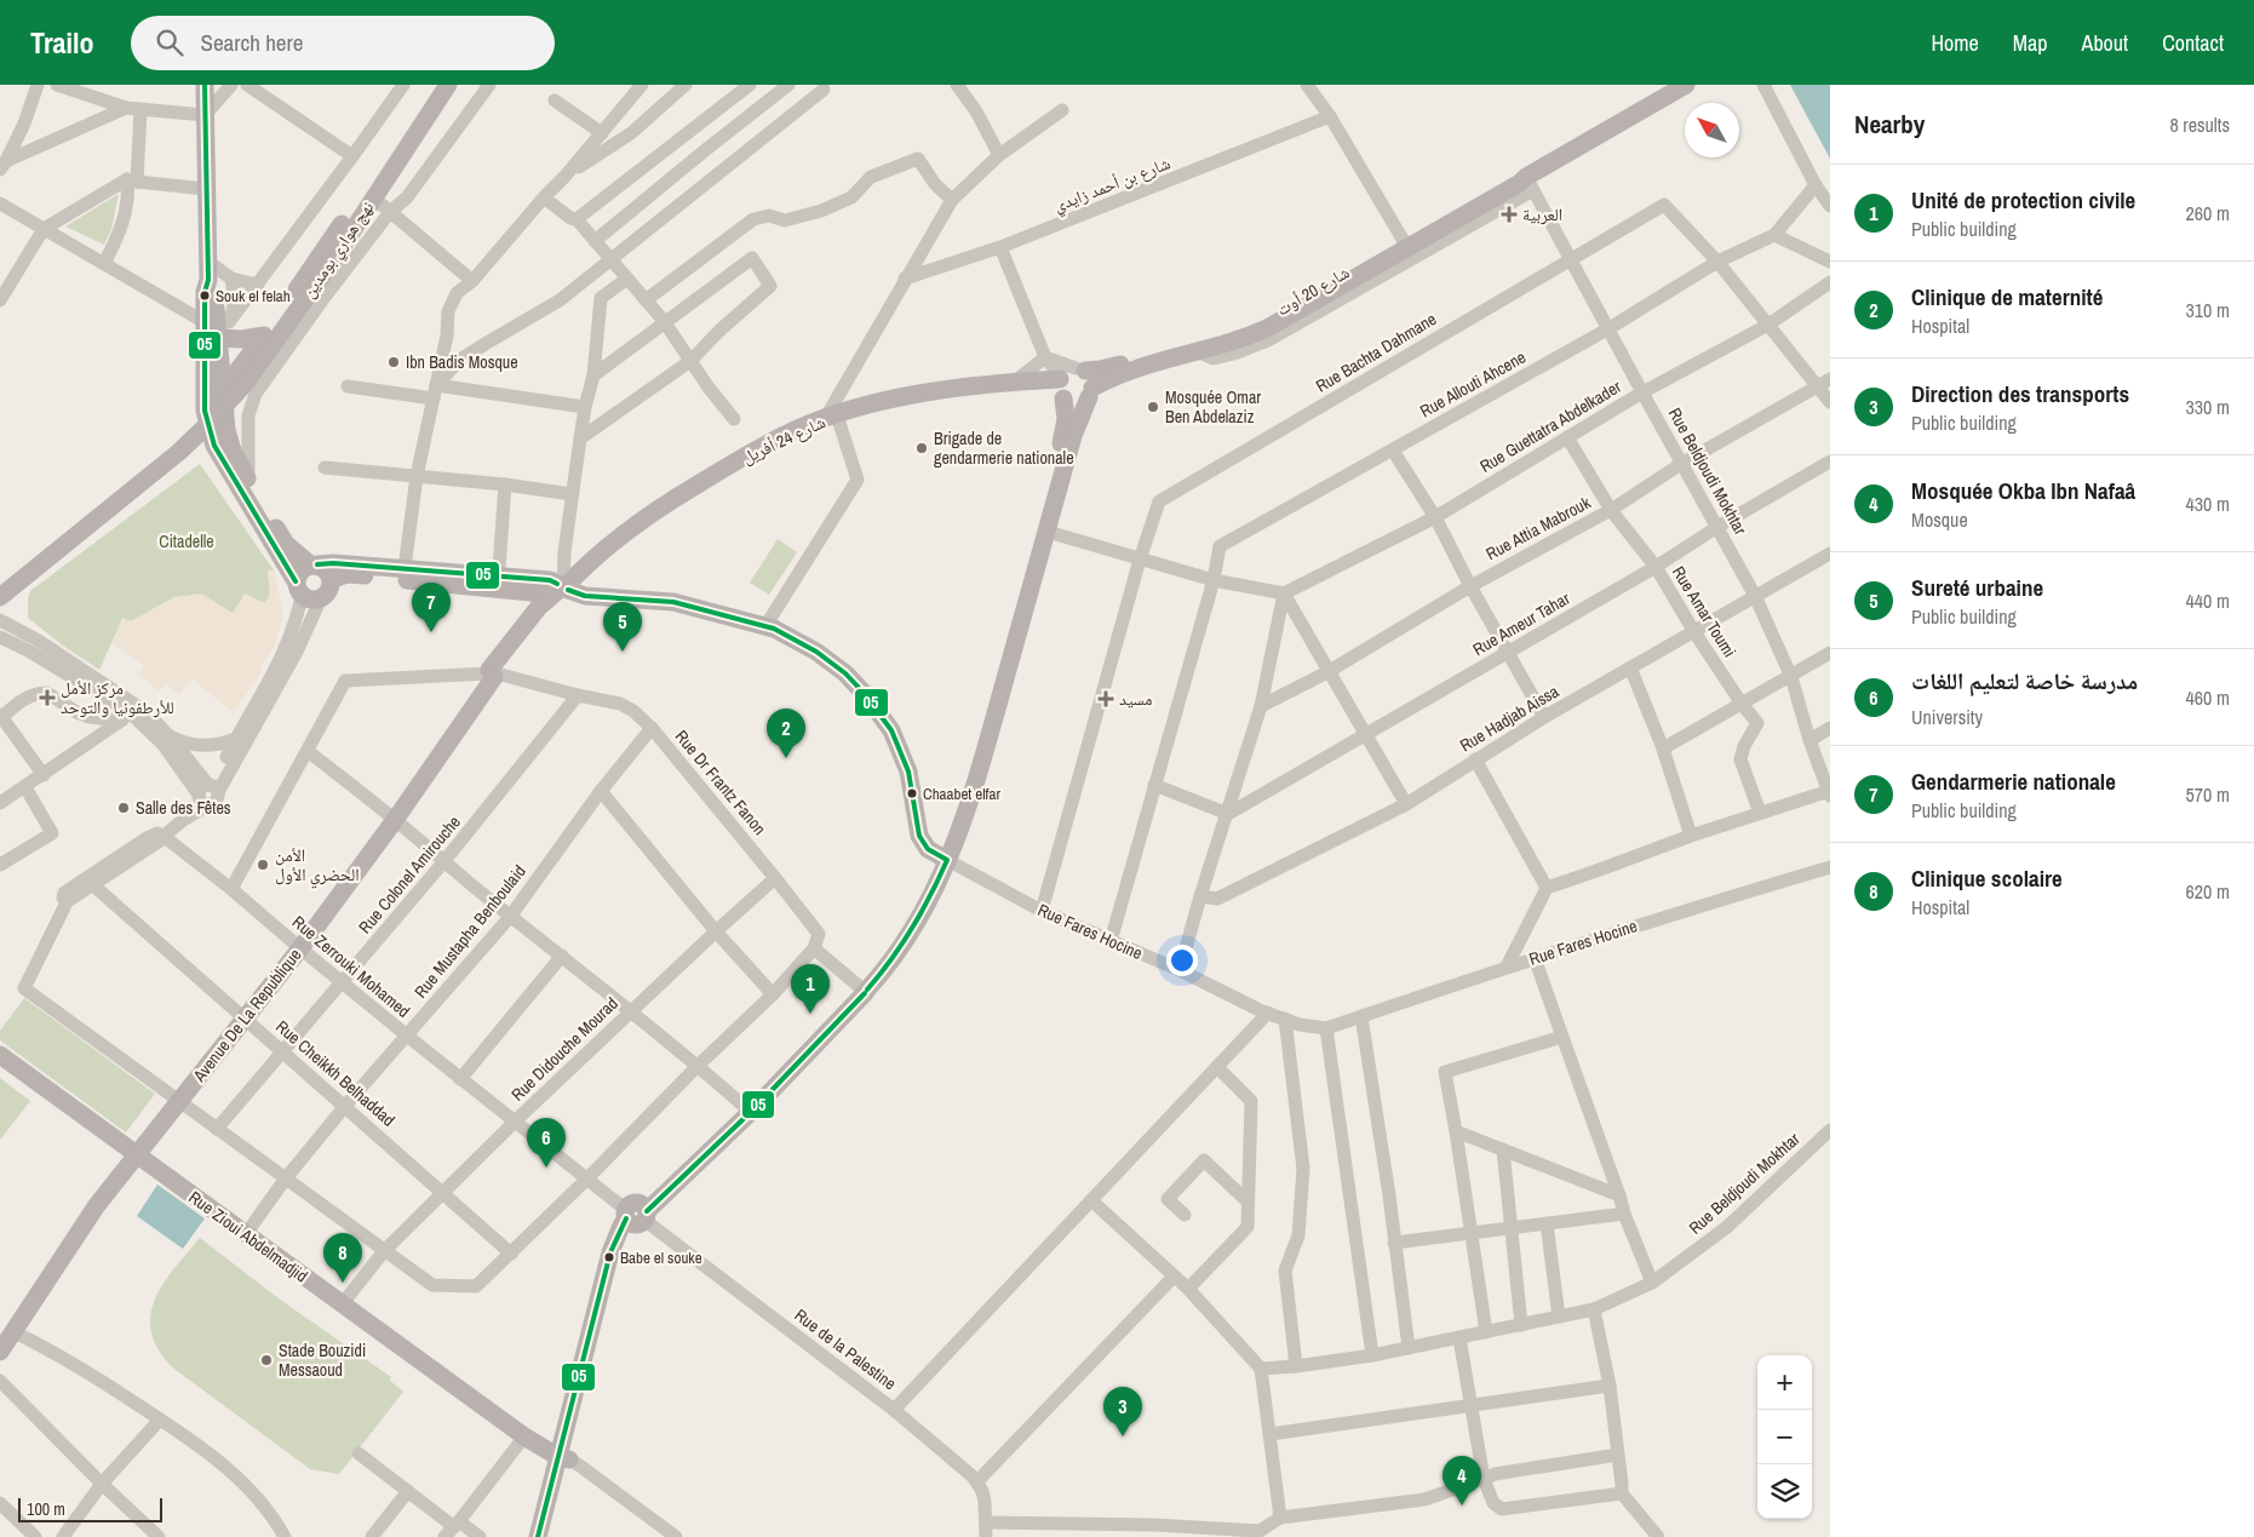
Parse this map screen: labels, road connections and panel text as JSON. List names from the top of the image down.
{
  "streets": {
    "main road": [
      "نهج هواري بومدين",
      "شارع 20 أوت",
      "شارع 24 أفريل",
      "Rue Fares Hocine",
      "Avenue De La Republique",
      "Rue Zioui Abdelmadjid"
    ],
    "street": [
      "شارع بن أحمد زايدي",
      "Rue Bachta Dahmane",
      "Rue Allouti Ahcene",
      "Rue Guettatra Abdelkader",
      "Rue Beldjoudi Mokhtar",
      "Rue Attia Mabrouk",
      "Rue Amar Toumi",
      "Rue Ameur Tahar",
      "Rue Hadjab Aissa",
      "Rue Dr Frantz Fanon",
      "Rue Colonel Amirouche",
      "Rue Mustapha Benboulaid",
      "Rue Zerrouki Mohamed",
      "Rue Didouche Mourad",
      "Rue Cheikkh Belhaddad",
      "Rue de la Palestine"
    ]
  },
  "crossings": [
    ["شارع 20 أوت", "شارع 24 أفريل"],
    ["شارع 20 أوت", "Rue Beldjoudi Mokhtar"],
    ["Rue Bachta Dahmane", "Rue Allouti Ahcene"],
    ["Rue Bachta Dahmane", "Rue Beldjoudi Mokhtar"],
    ["Rue Bachta Dahmane", "Rue Fares Hocine"],
    ["Rue Allouti Ahcene", "Rue Beldjoudi Mokhtar"],
    ["Rue Guettatra Abdelkader", "Rue Beldjoudi Mokhtar"],
    ["Rue Guettatra Abdelkader", "Rue Amar Toumi"],
    ["شارع 24 أفريل", "Rue Dr Frantz Fanon"],
    ["شارع 24 أفريل", "Rue Fares Hocine"],
    ["شارع 24 أفريل", "Avenue De La Republique"],
    ["Rue Beldjoudi Mokhtar", "Rue Attia Mabrouk"],
    ["Rue Beldjoudi Mokhtar", "Rue Ameur Tahar"],
    ["Rue Beldjoudi Mokhtar", "Rue Hadjab Aissa"],
    ["Rue Attia Mabrouk", "Rue Amar Toumi"],
    ["Rue Amar Toumi", "Rue Ameur Tahar"],
    ["Rue Amar Toumi", "Rue Hadjab Aissa"],
    ["Rue Dr Frantz Fanon", "Rue Colonel Amirouche"],
    ["Rue Dr Frantz Fanon", "Rue Mustapha Benboulaid"],
    ["Rue Dr Frantz Fanon", "Avenue De La Republique"],
    ["Rue Dr Frantz Fanon", "Rue Didouche Mourad"],
    ["Rue Colonel Amirouche", "Rue Zerrouki Mohamed"],
    ["Rue Colonel Amirouche", "Rue Cheikkh Belhaddad"],
    ["Rue Mustapha Benboulaid", "Rue Zerrouki Mohamed"],
    ["Rue Mustapha Benboulaid", "Rue Cheikkh Belhaddad"],
    ["Rue Mustapha Benboulaid", "Rue Zioui Abdelmadjid"],
    ["Rue Zerrouki Mohamed", "Avenue De La Republique"],
    ["Rue Zerrouki Mohamed", "Rue Didouche Mourad"],
    ["Rue Zerrouki Mohamed", "Rue de la Palestine"],
    ["Avenue De La Republique", "Rue Cheikkh Belhaddad"],
    ["Avenue De La Republique", "Rue Zioui Abdelmadjid"],
    ["Rue Didouche Mourad", "Rue Cheikkh Belhaddad"],
    ["Rue Didouche Mourad", "Rue Zioui Abdelmadjid"]
  ],
  "parks": ["Citadelle"],
  "places": {
    "health": ["العربية", "مركز الأمل للأرطفونيا والتوحد", "مسيد"],
    "other": [
      "Souk el felah",
      "Ibn Badis Mosque",
      "Mosquée Omar Ben Abdelaziz",
      "Brigade de gendarmerie nationale",
      "Chaabet elfar",
      "Salle des Fêtes",
      "الأمن الحضري الأول",
      "Babe el souke",
      "Stade Bouzidi Messaoud"
    ]
  },
  "lines": ["transit line 05"],
  "scale_bar": "100 m",
  "north": "top left",
  "page": {
    "header": "Trailo",
    "search": "Search here",
    "nav": [
      "Home",
      "Map",
      "About",
      "Contact"
    ],
    "heading": ["Nearby", "8 results"],
    "list": [
      {
        "mark": "1",
        "name": "Unité de protection civile",
        "note": "Public building",
        "value": "260 m"
      },
      {
        "mark": "2",
        "name": "Clinique de maternité",
        "note": "Hospital",
        "value": "310 m"
      },
      {
        "mark": "3",
        "name": "Direction des transports",
        "note": "Public building",
        "value": "330 m"
      },
      {
        "mark": "4",
        "name": "Mosquée Okba Ibn Nafaâ",
        "note": "Mosque",
        "value": "430 m"
      },
      {
        "mark": "5",
        "name": "Sureté urbaine",
        "note": "Public building",
        "value": "440 m"
      },
      {
        "mark": "6",
        "name": "مدرسة خاصة لتعليم اللغات",
        "note": "University",
        "value": "460 m"
      },
      {
        "mark": "7",
        "name": "Gendarmerie nationale",
        "note": "Public building",
        "value": "570 m"
      },
      {
        "mark": "8",
        "name": "Clinique scolaire",
        "note": "Hospital",
        "value": "620 m"
      }
    ],
    "pins": [
      "7",
      "5",
      "2",
      "1",
      "6",
      "8",
      "3",
      "4"
    ],
    "map_buttons": ["+", "−"],
    "scale": "100 m"
  }
}
